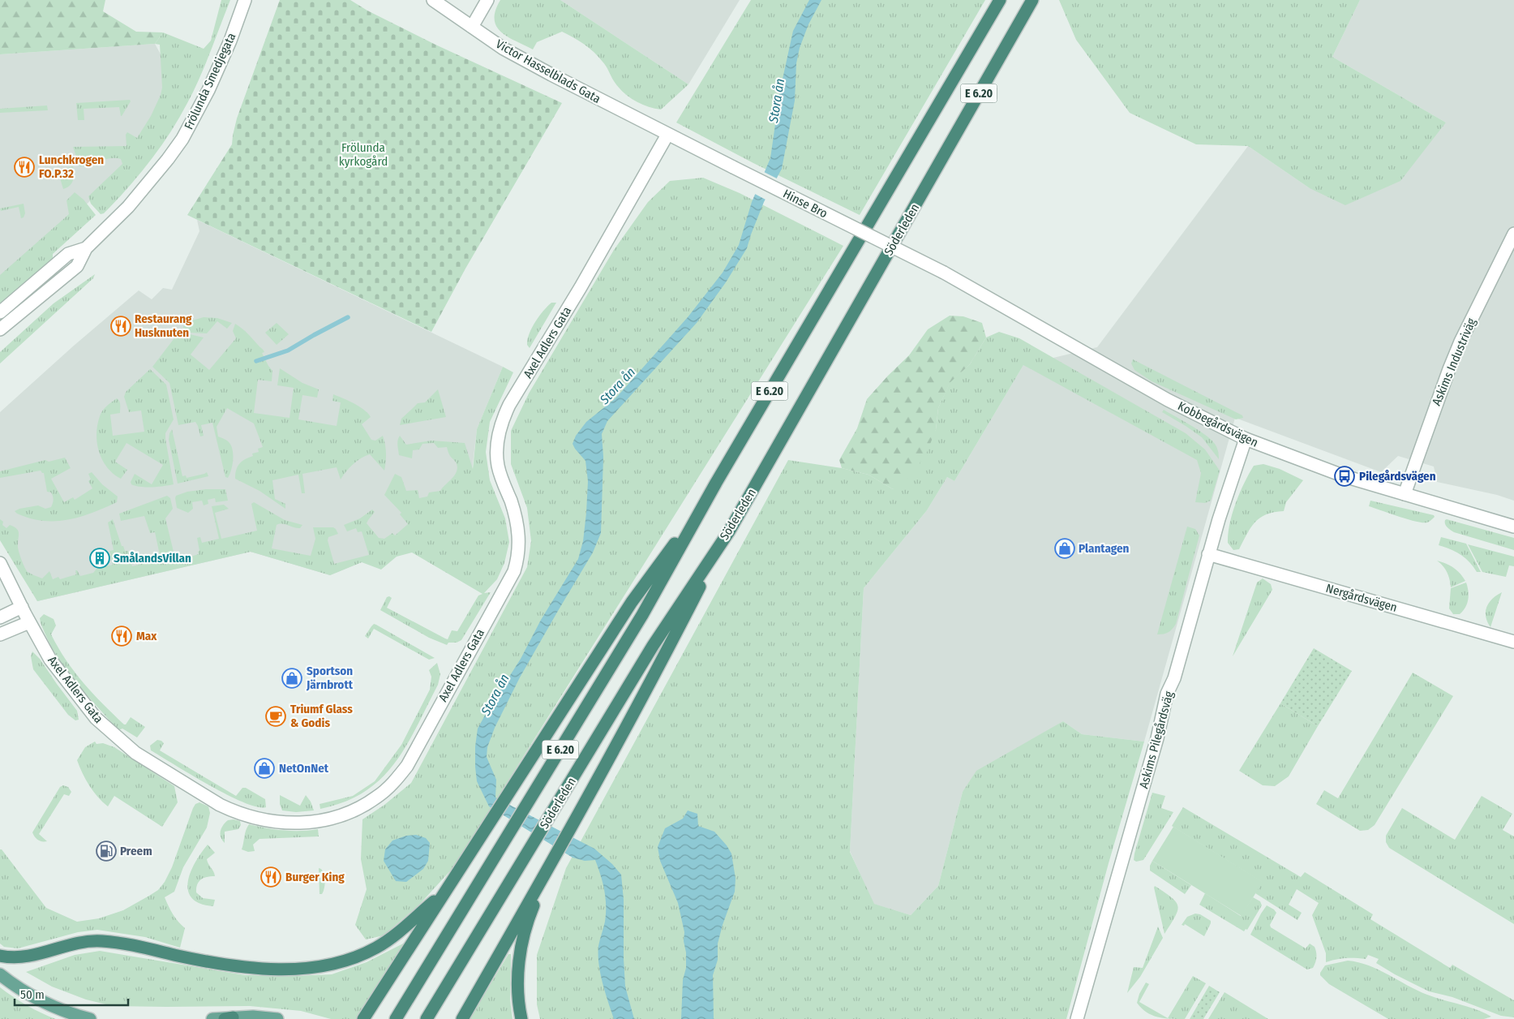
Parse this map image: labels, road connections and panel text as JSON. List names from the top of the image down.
{
  "streets": {
    "highway": ["E 6.20", "Söderleden"],
    "street": [
      "Victor Hasselblads Gata",
      "Frölunda Smedjegata",
      "Hinse Bro",
      "Axel Adlers Gata",
      "Askims Industriväg",
      "Kobbegårdsvägen",
      "Nergårdsvägen",
      "Askims Pilegårdsväg"
    ]
  },
  "crossings": [
    ["Victor Hasselblads Gata", "Hinse Bro"],
    ["Victor Hasselblads Gata", "Axel Adlers Gata"],
    ["Hinse Bro", "Axel Adlers Gata"],
    ["Hinse Bro", "Kobbegårdsvägen"],
    ["Askims Industriväg", "Kobbegårdsvägen"],
    ["Kobbegårdsvägen", "Askims Pilegårdsväg"],
    ["Nergårdsvägen", "Askims Pilegårdsväg"]
  ],
  "water": ["Stora ån"],
  "parks": ["Frölunda kyrkogård"],
  "places": {
    "restaurant": [
      "Lunchkrogen FO.P.32",
      "Restaurang Husknuten",
      "Max",
      "Burger King"
    ],
    "bus stop": ["Pilegårdsvägen"],
    "shop": ["Plantagen", "Sportson Järnbrott", "NetOnNet"],
    "building": ["SmålandsVillan"],
    "cafe": ["Triumf Glass & Godis"],
    "fuel station": ["Preem"]
  },
  "scale_bar": "50 m"
}
